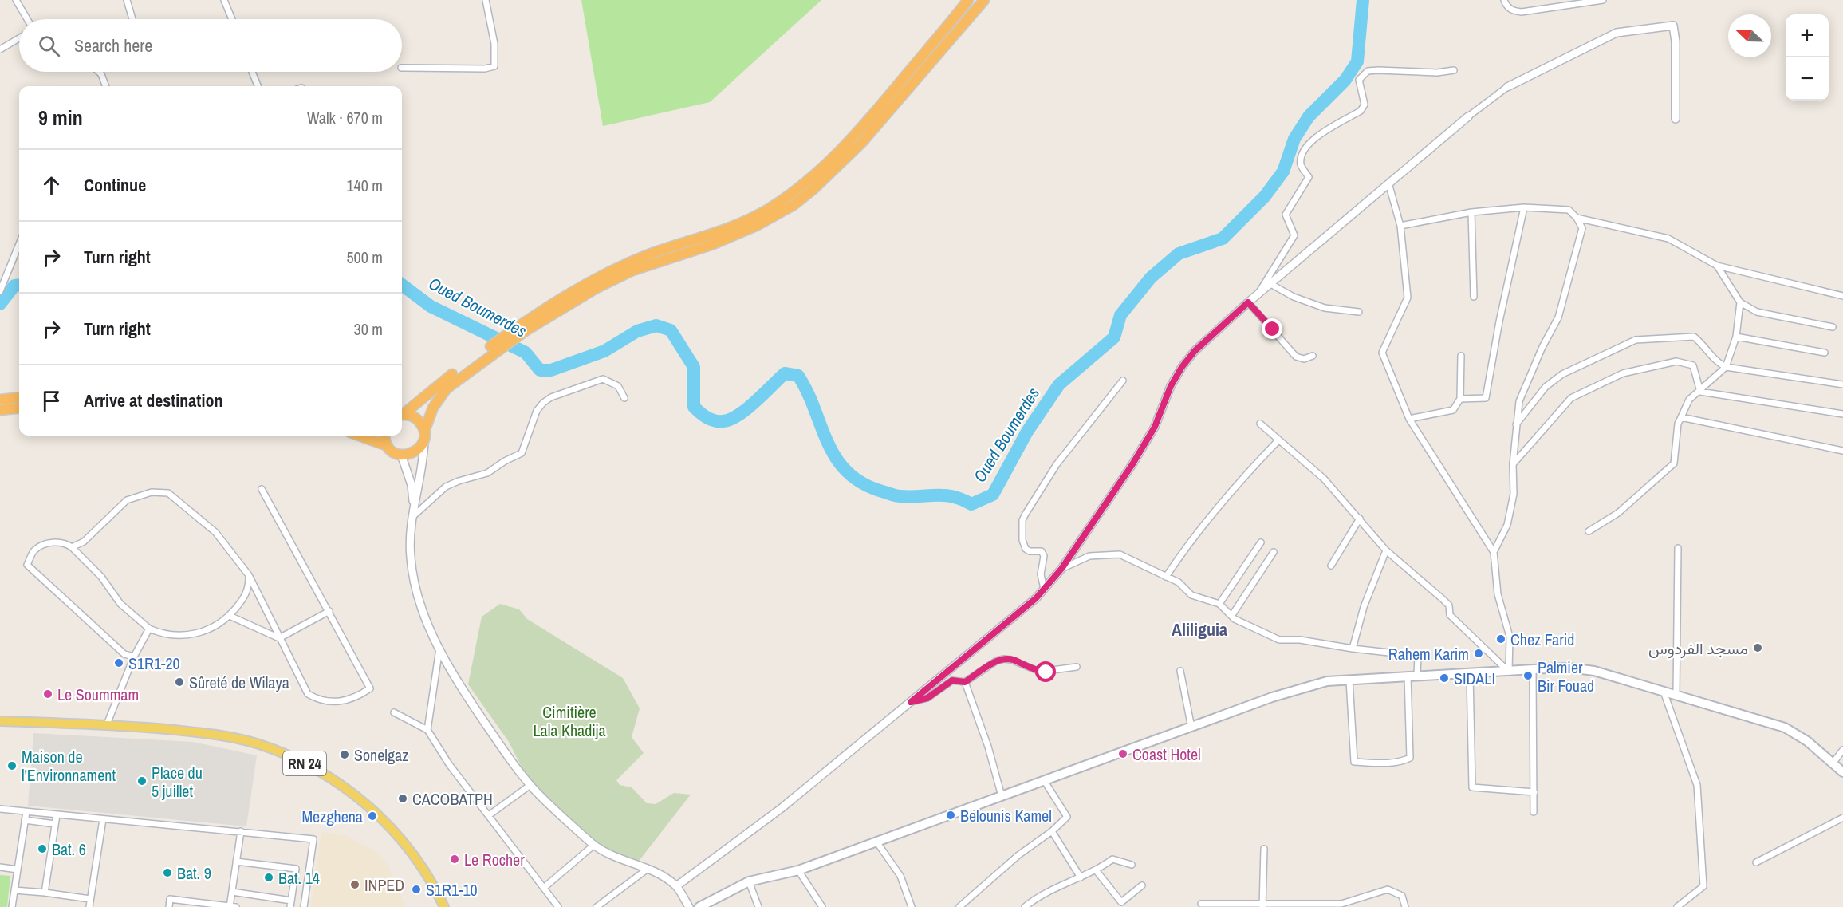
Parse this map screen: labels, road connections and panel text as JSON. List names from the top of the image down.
{
  "streets": {
    "main road": ["RN 24"]
  },
  "districts": ["Aliliguia"],
  "water": ["Oued Boumerdes"],
  "parks": ["Cimitière Lala Khadija"],
  "places": [
    "Chez Farid",
    "مسجد الفردوس",
    "Rahem Karim",
    "S1R1-20",
    "Palmier Bir Fouad",
    "SIDALI",
    "Sûreté de Wilaya",
    "Le Soummam",
    "Coast Hotel",
    "Sonelgaz",
    "Maison de l'Environnament",
    "Place du 5 juillet",
    "CACOBATPH",
    "Belounis Kamel",
    "Mezghena",
    "Bat. 6",
    "Le Rocher",
    "Bat. 9",
    "Bat. 14",
    "INPED",
    "S1R1-10"
  ],
  "north": "top left",
  "page": {
    "map_buttons": ["+", "−"],
    "search": "Search here",
    "heading": ["9 min", "Walk · 670 m"],
    "list": [
      ["Continue", "140 m"],
      ["Turn right", "500 m"],
      ["Turn right", "30 m"],
      "Arrive at destination"
    ]
  }
}
